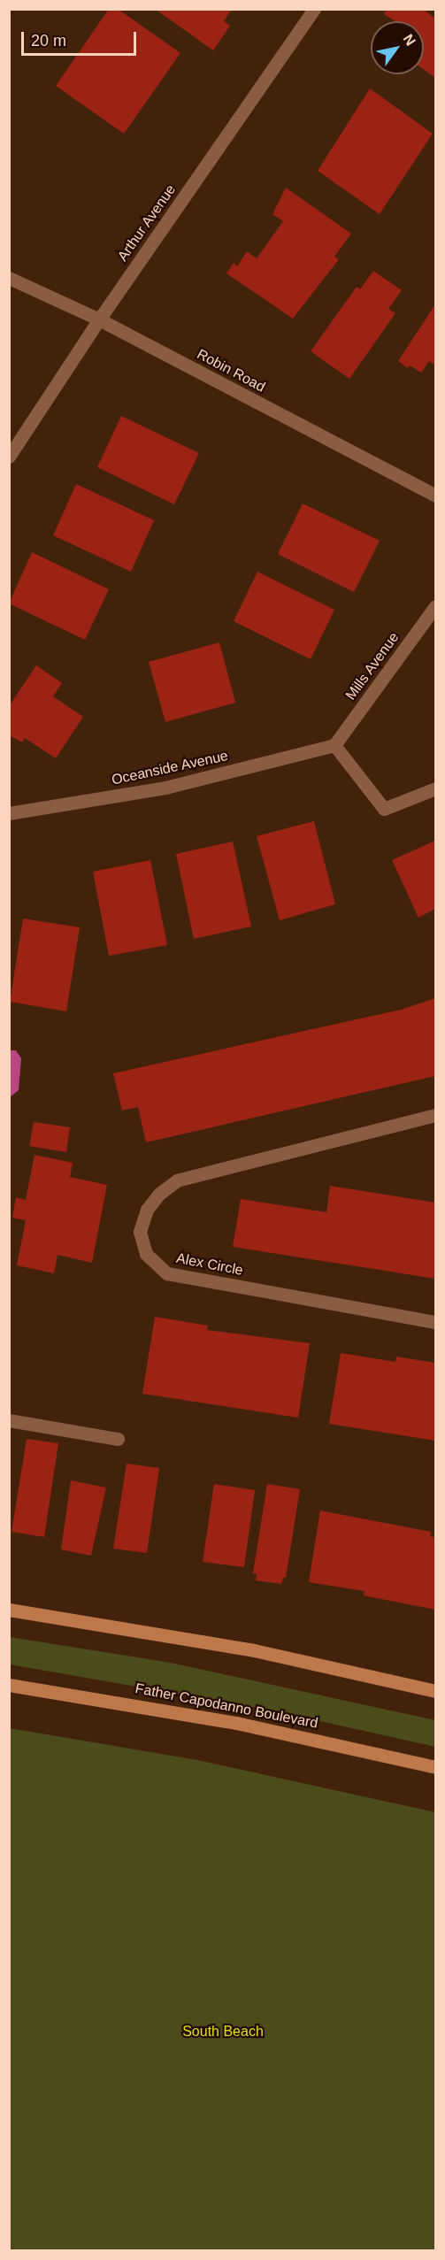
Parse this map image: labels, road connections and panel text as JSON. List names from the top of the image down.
{
  "streets": {
    "main road": ["Father Capodanno Boulevard"],
    "street": [
      "Arthur Avenue",
      "Robin Road",
      "Mills Avenue",
      "Oceanside Avenue",
      "Alex Circle"
    ]
  },
  "crossings": [
    ["Arthur Avenue", "Robin Road"],
    ["Mills Avenue", "Oceanside Avenue"]
  ],
  "parks": ["South Beach"],
  "scale_bar": "20 m",
  "north": "top right"
}
